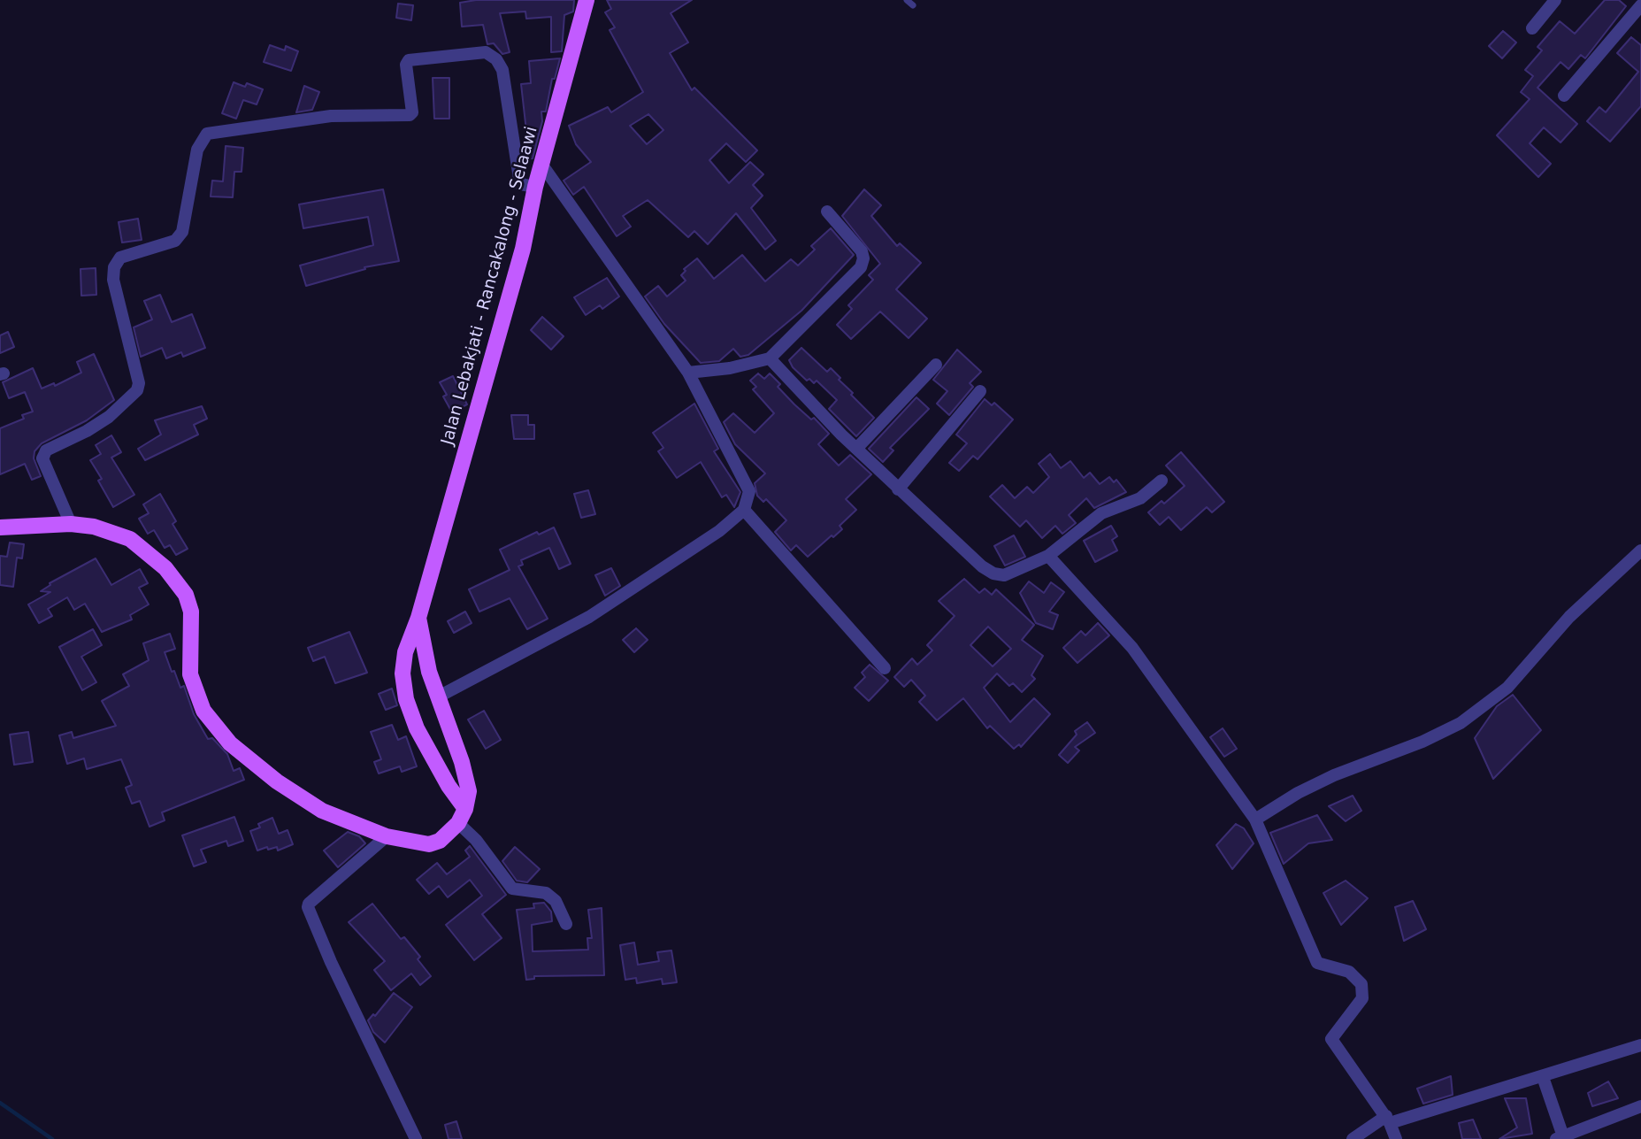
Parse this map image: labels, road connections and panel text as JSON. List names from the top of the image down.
{
  "streets": {
    "main road": ["Jalan Lebakjati - Rancakalong - Selaawi"]
  }
}
